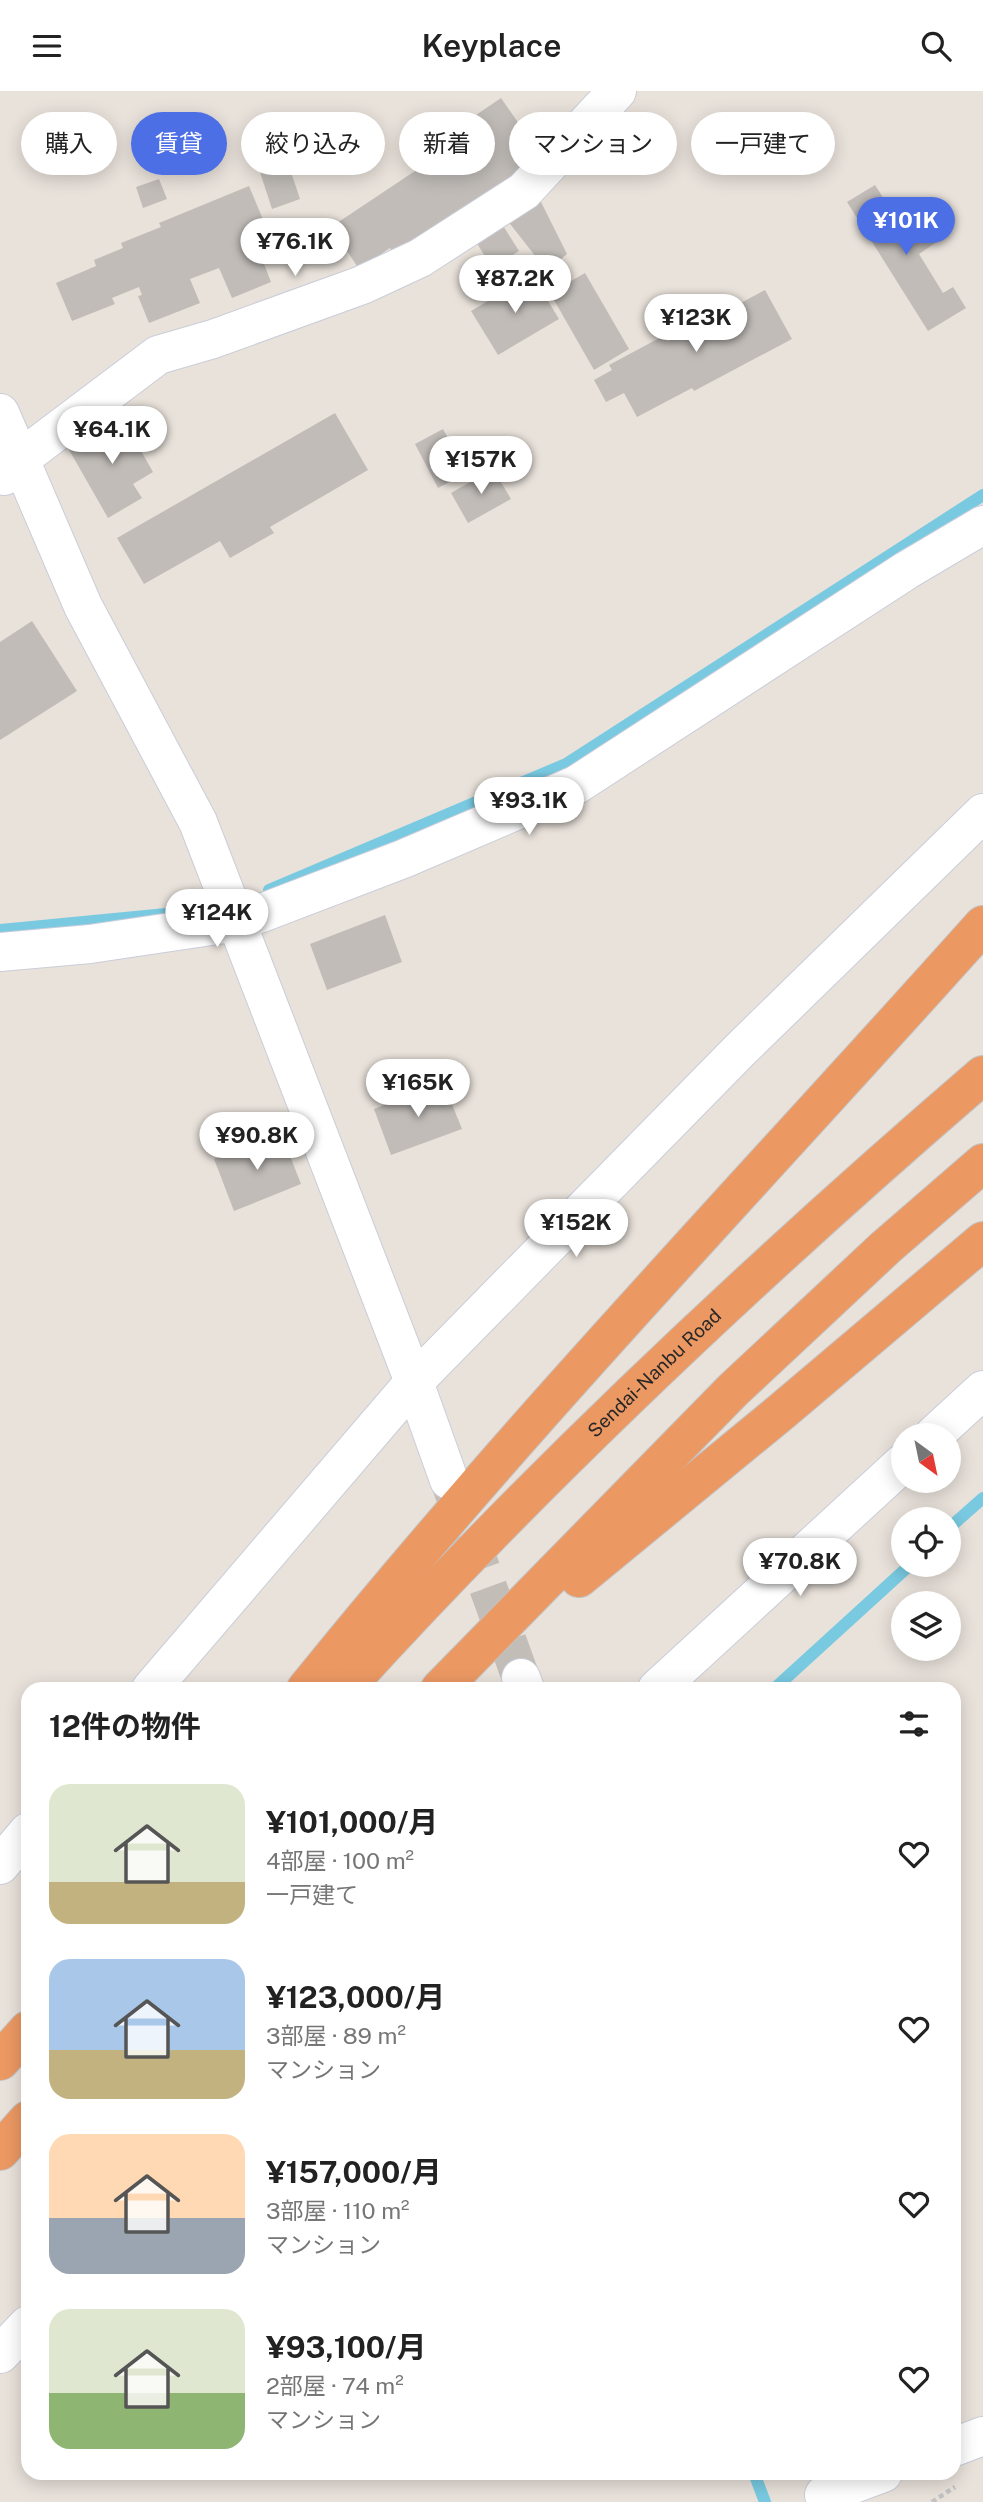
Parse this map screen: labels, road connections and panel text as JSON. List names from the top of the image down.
{
  "streets": {
    "highway": ["Sendai-Nanbu Road"]
  },
  "north": "bottom right",
  "page": {
    "header": "Keyplace",
    "chip": [
      "購入",
      "賃貸",
      "絞り込み",
      "新着",
      "マンション",
      "一戸建て"
    ],
    "price": [
      "¥101K",
      "¥76.1K",
      "¥87.2K",
      "¥123K",
      "¥64.1K",
      "¥157K",
      "¥93.1K",
      "¥124K",
      "¥165K",
      "¥90.8K",
      "¥152K",
      "¥70.8K"
    ],
    "heading": "12件の物件",
    "list": [
      {
        "name": "¥101,000/月",
        "note": "4部屋 · 100 m² · 一戸建て"
      },
      {
        "name": "¥123,000/月",
        "note": "3部屋 · 89 m² · マンション"
      },
      {
        "name": "¥157,000/月",
        "note": "3部屋 · 110 m² · マンション"
      },
      {
        "name": "¥93,100/月",
        "note": "2部屋 · 74 m² · マンション"
      }
    ]
  }
}
